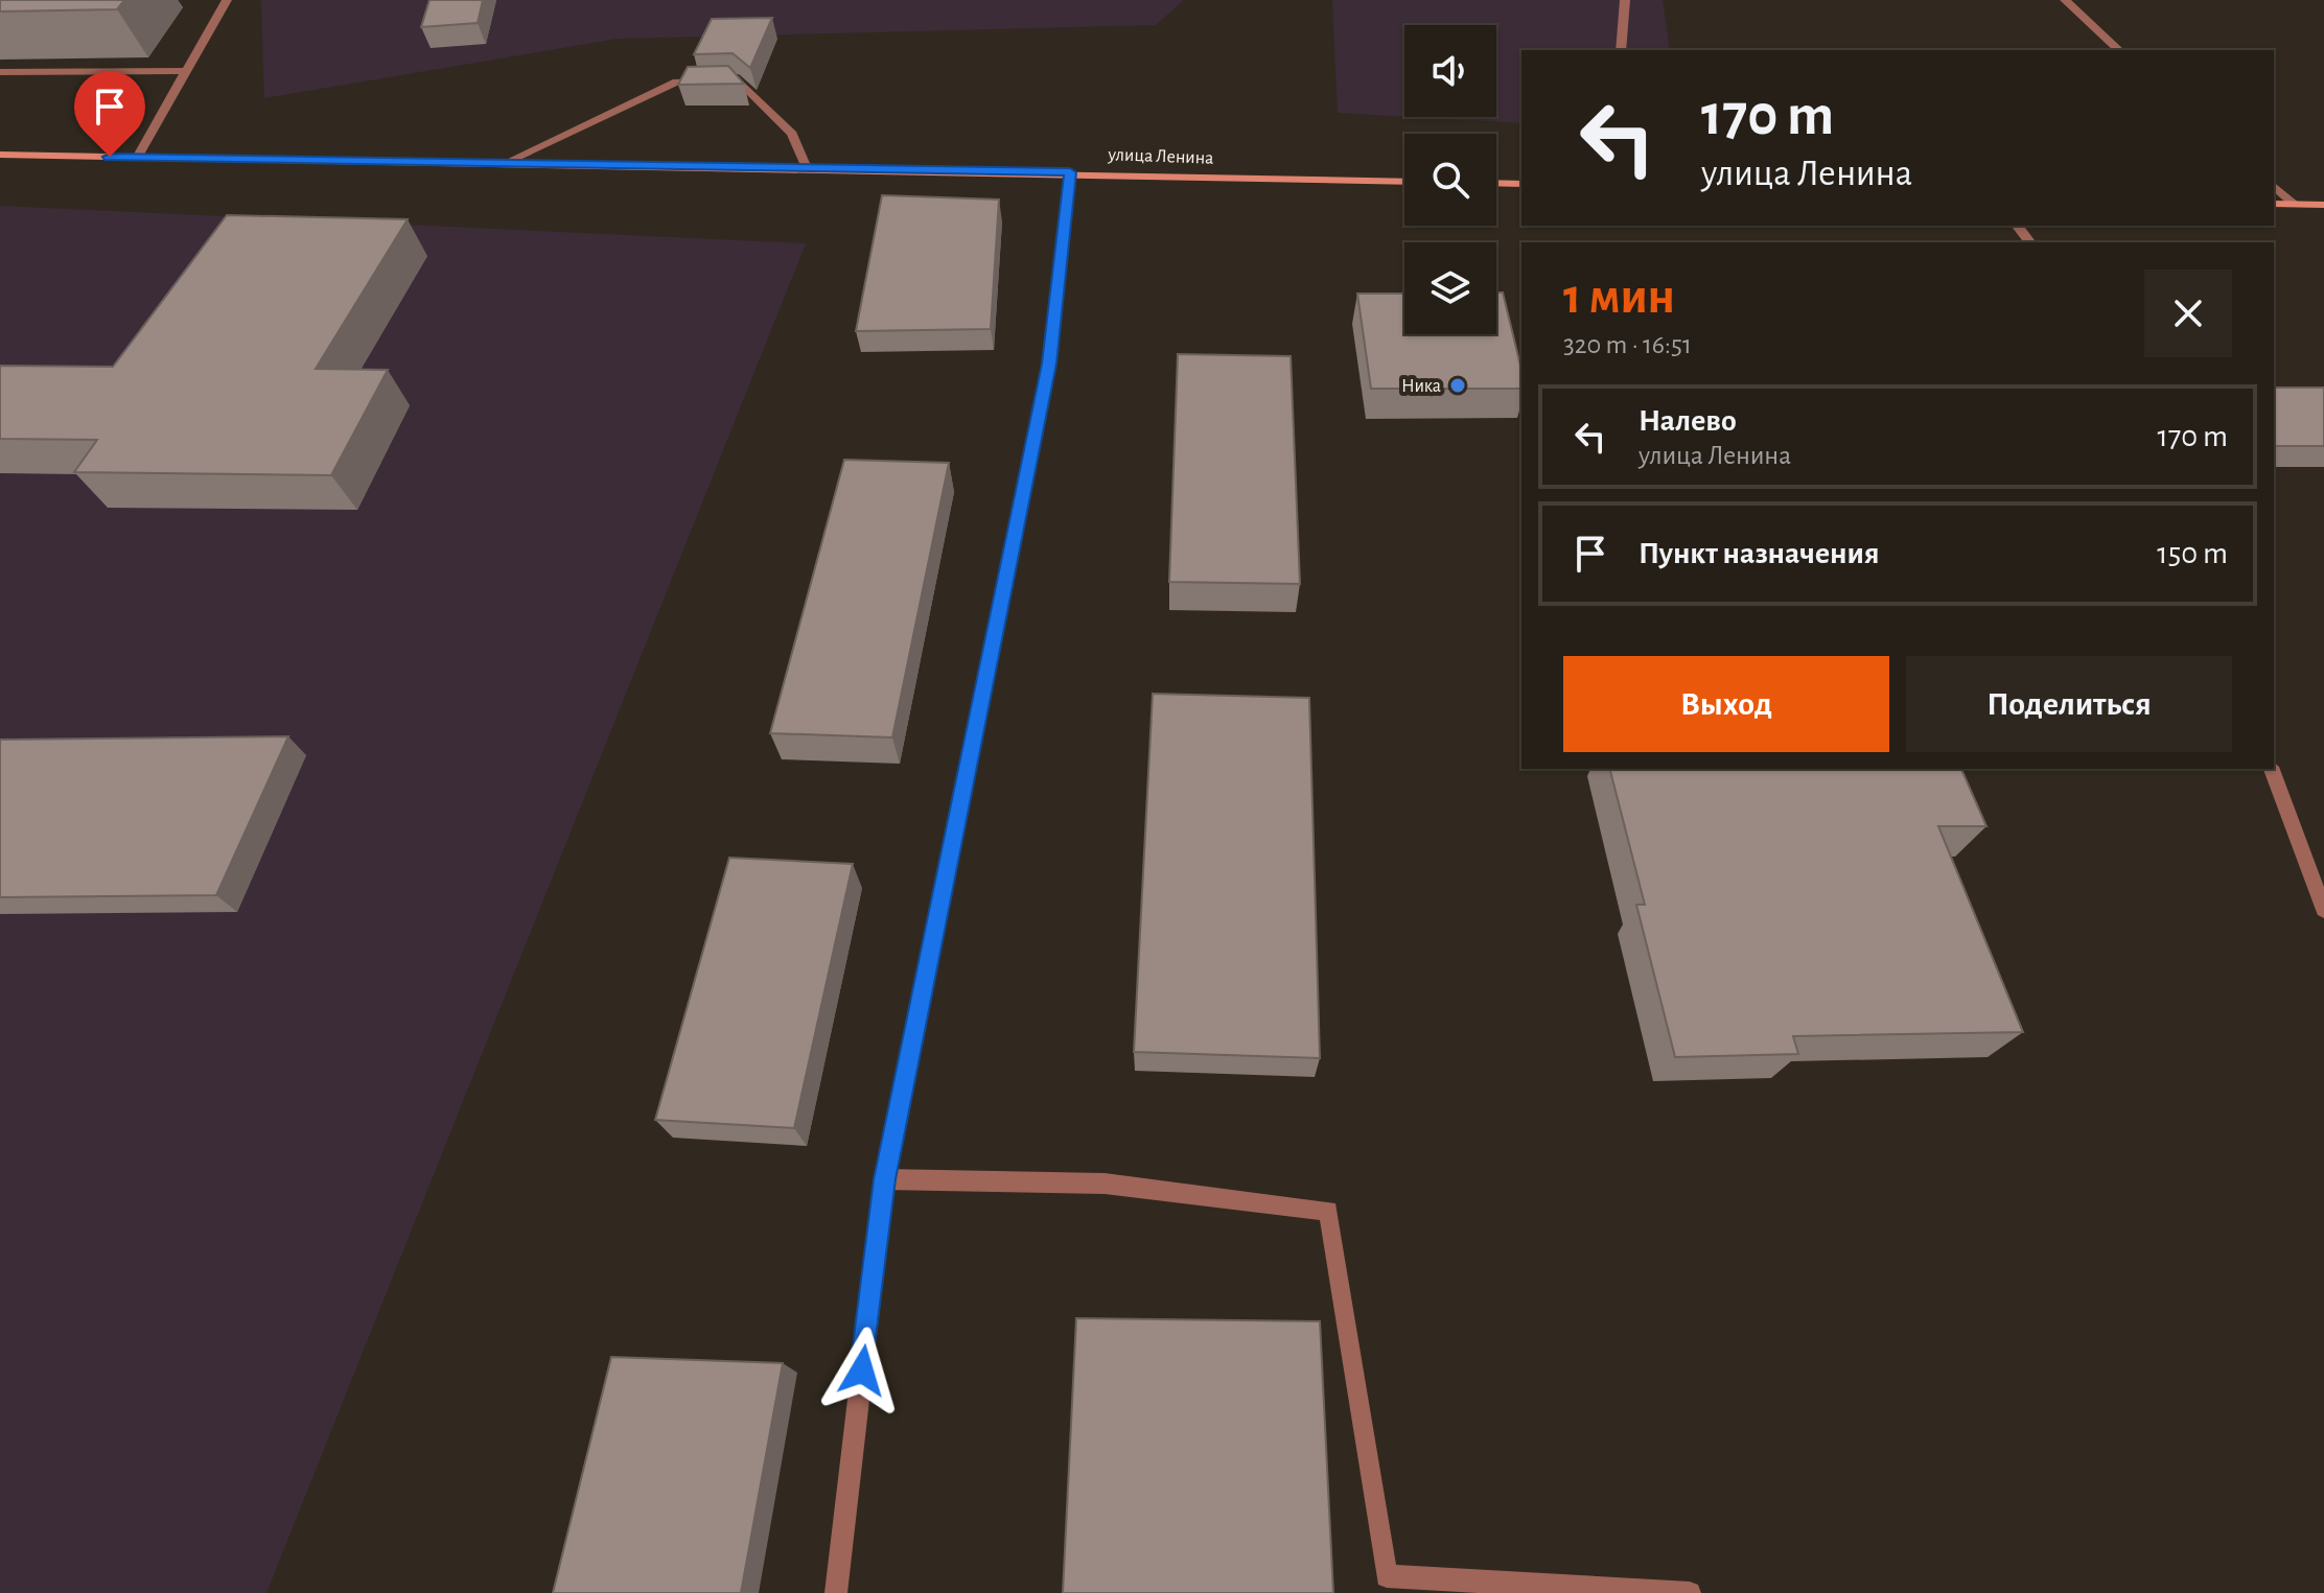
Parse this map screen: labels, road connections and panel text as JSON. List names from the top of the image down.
{
  "streets": {
    "main road": ["улица Ленина"]
  },
  "places": ["Ника"],
  "page": {
    "turn": ["170 m", "улица Ленина"],
    "heading": ["1 мин", "320 m · 16:51"],
    "list": [
      {
        "name": "Налево",
        "note": "улица Ленина",
        "value": "170 m"
      },
      {
        "name": "Пункт назначения",
        "value": "150 m"
      }
    ],
    "buttons": ["Выход", "Поделиться"]
  }
}
